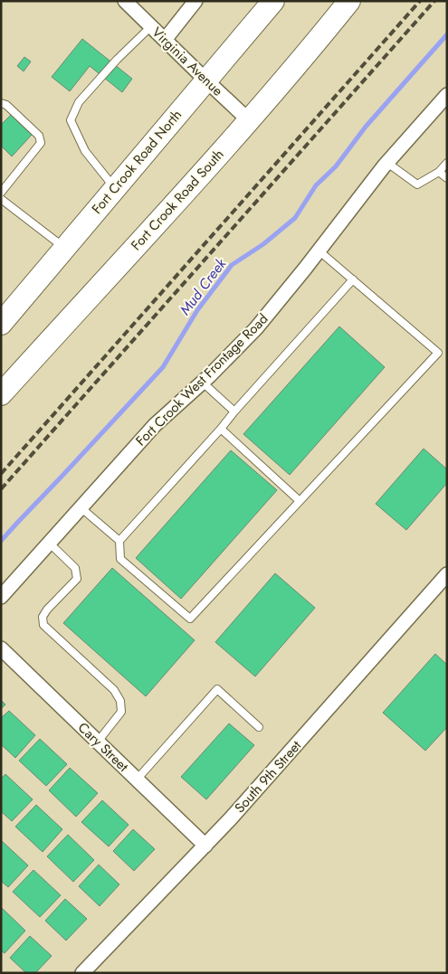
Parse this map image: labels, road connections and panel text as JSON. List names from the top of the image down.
{
  "streets": {
    "main road": ["Fort Crook Road North", "Fort Crook Road South"],
    "street": [
      "Virginia Avenue",
      "Fort Crook West Frontage Road",
      "Cary Street",
      "South 9th Street"
    ]
  },
  "crossings": [
    ["Virginia Avenue", "Fort Crook Road North"],
    ["Virginia Avenue", "Fort Crook Road South"],
    ["Cary Street", "South 9th Street"]
  ],
  "water": ["Mud Creek"]
}
